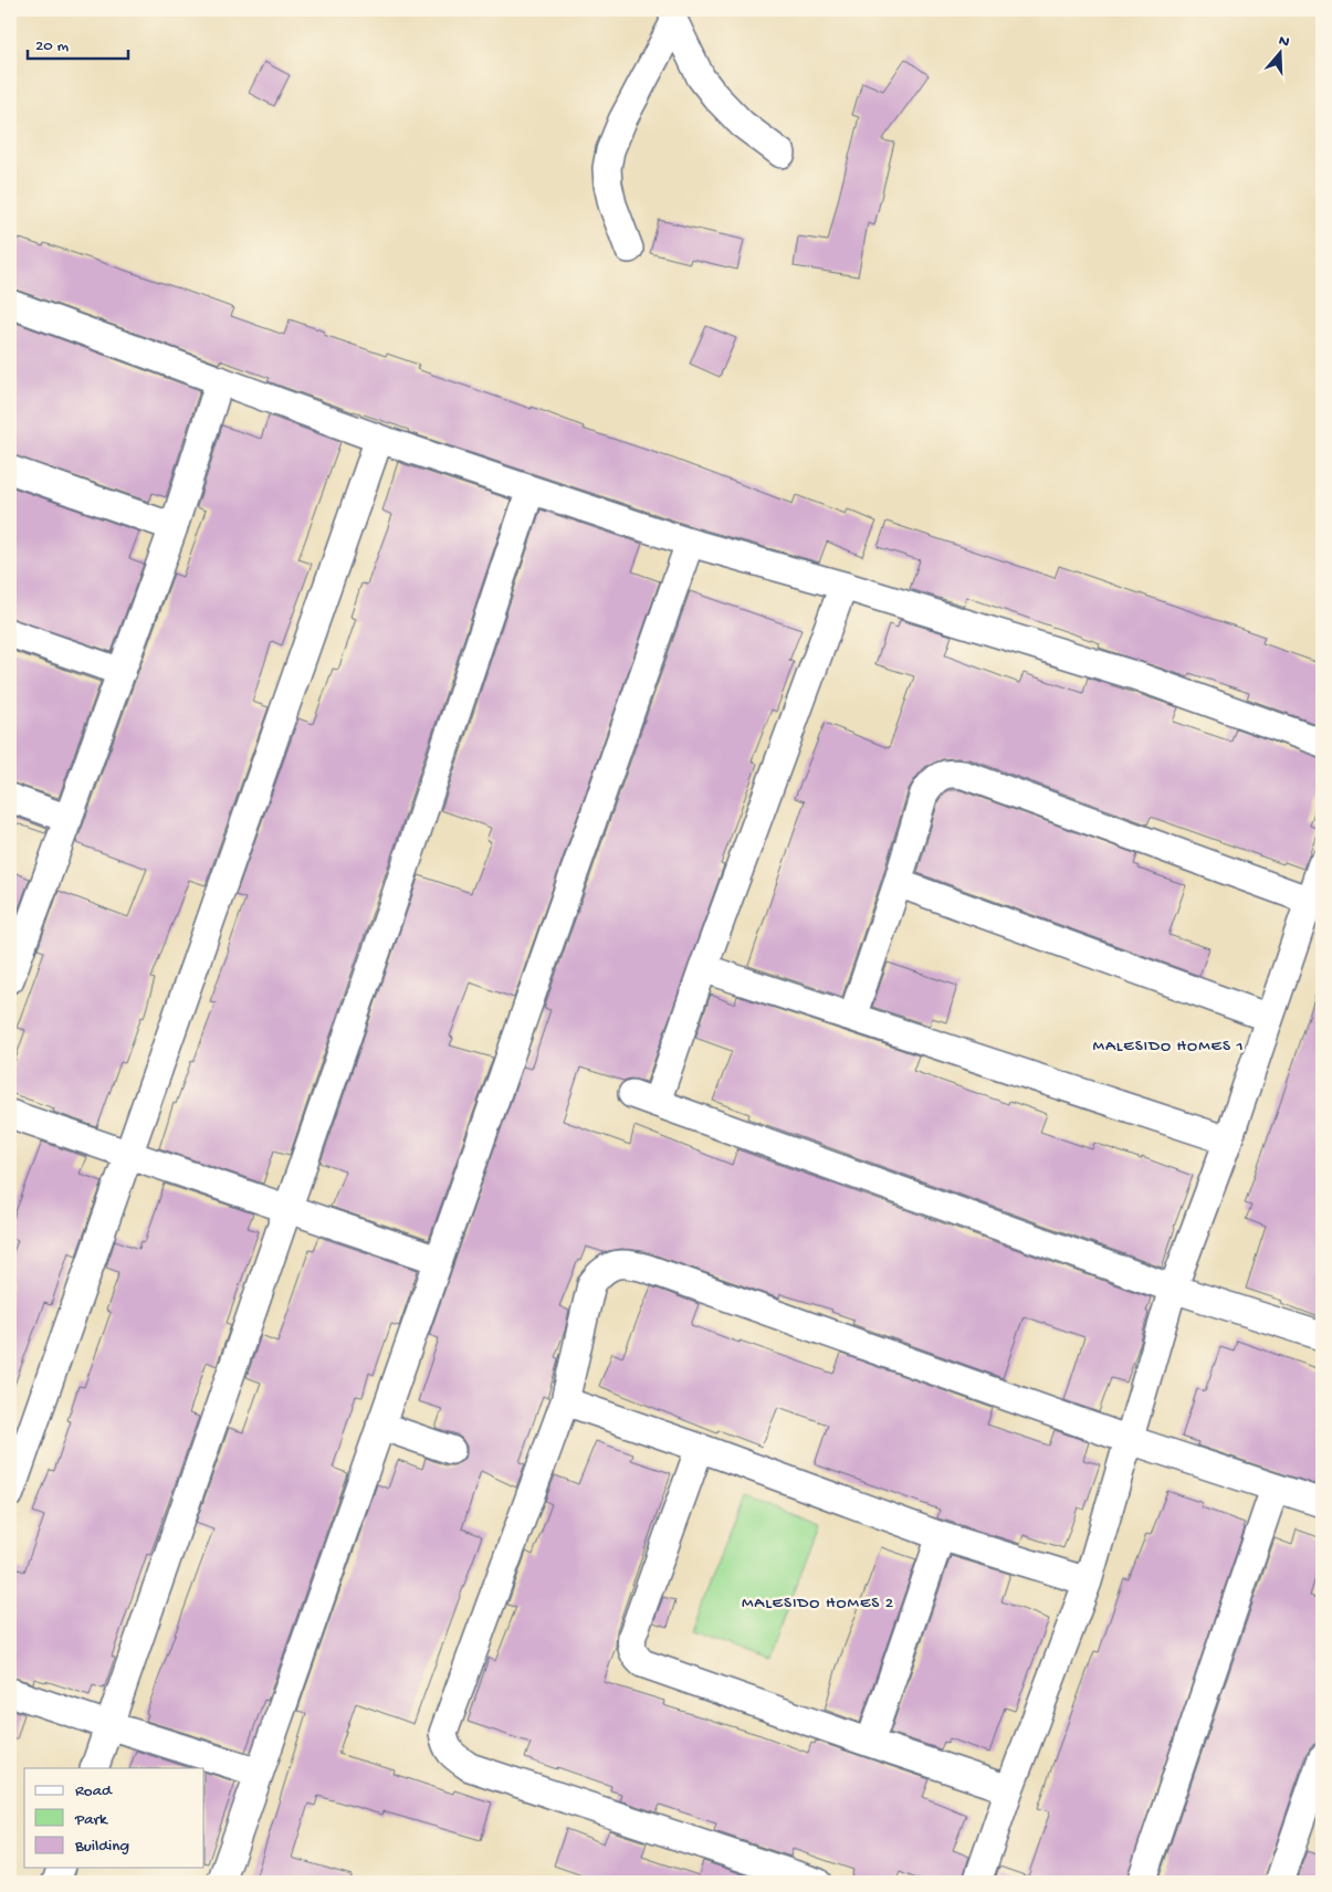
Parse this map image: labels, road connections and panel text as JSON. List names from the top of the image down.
{
  "districts": ["MALESIDO HOMES 1", "MALESIDO HOMES 2"],
  "legend": ["Road", "Park", "Building"],
  "scale_bar": "20 m",
  "north": "top"
}
